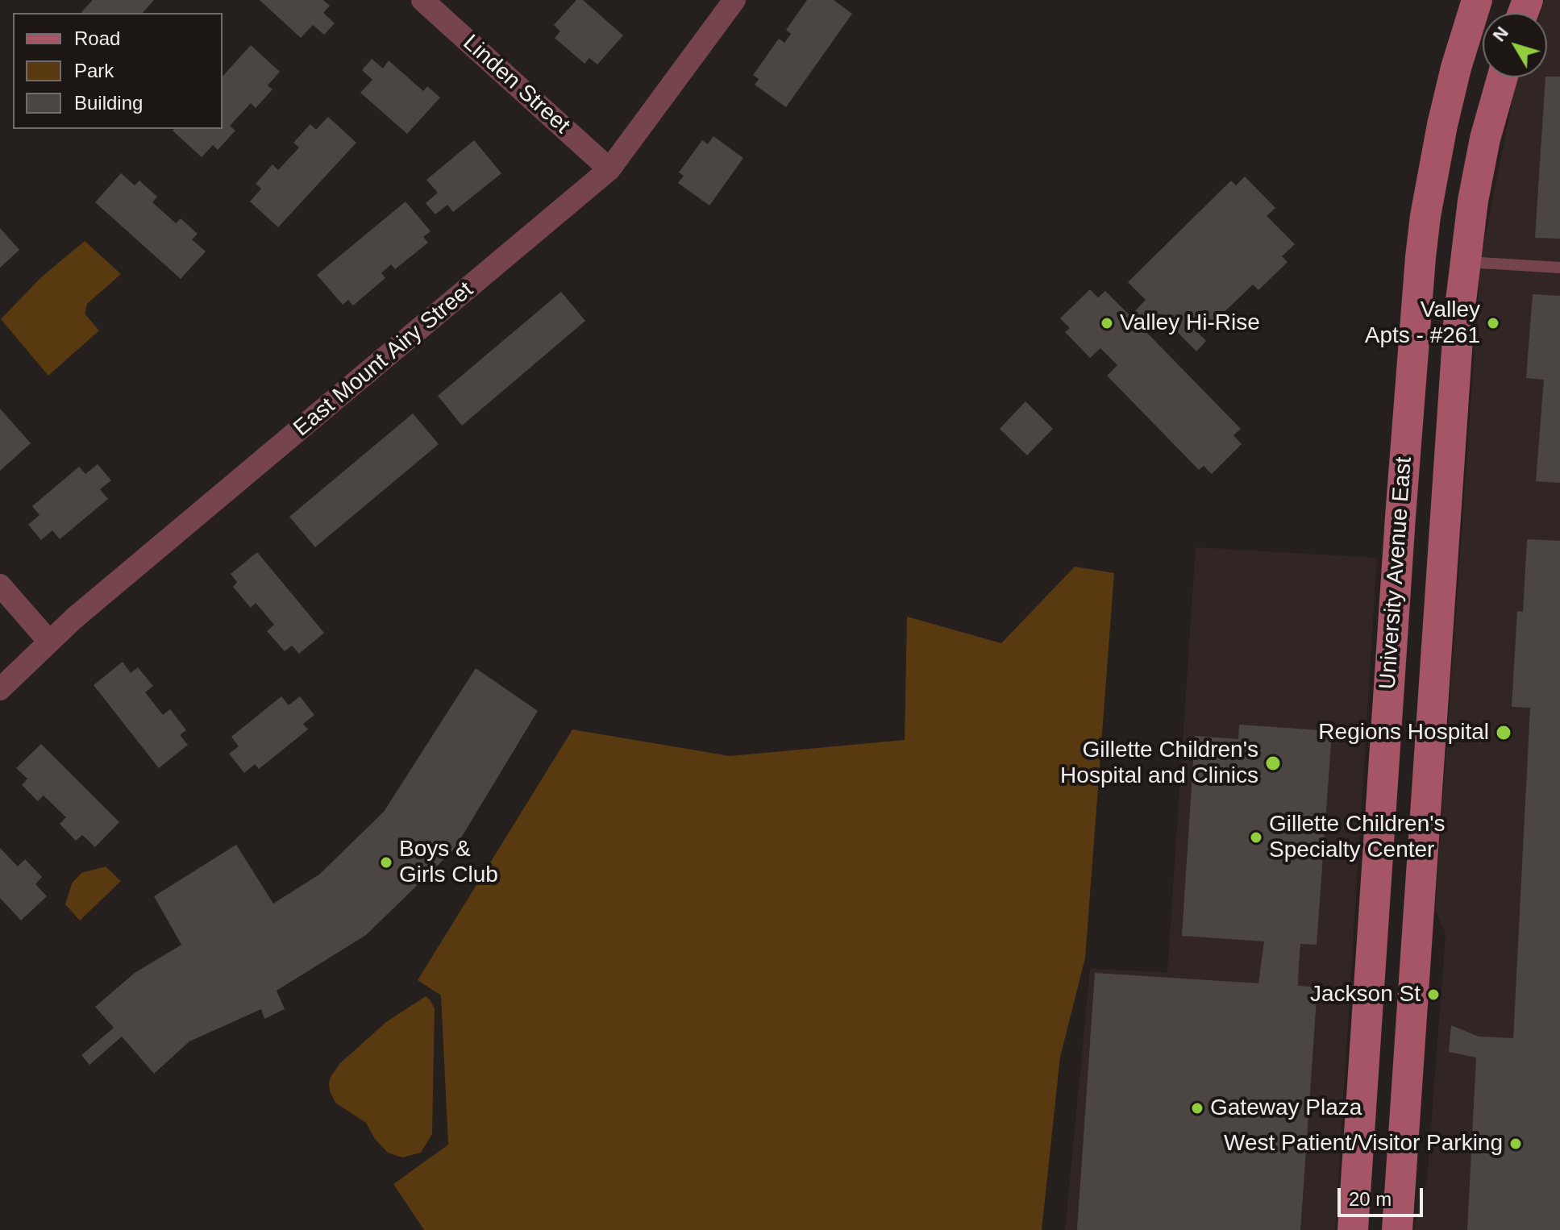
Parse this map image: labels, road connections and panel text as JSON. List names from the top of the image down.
{
  "streets": {
    "main road": ["University Avenue East"],
    "street": ["Linden Street", "East Mount Airy Street"]
  },
  "crossings": [
    ["Linden Street", "East Mount Airy Street"]
  ],
  "places": [
    "Valley Hi-Rise",
    "Valley Apts - #261",
    "Regions Hospital",
    "Gillette Children's Hospital and Clinics",
    "Gillette Children's Specialty Center",
    "Boys & Girls Club",
    "Jackson St",
    "Gateway Plaza",
    "West Patient/Visitor Parking"
  ],
  "legend": ["Road", "Park", "Building"],
  "scale_bar": "20 m",
  "north": "top left"
}
